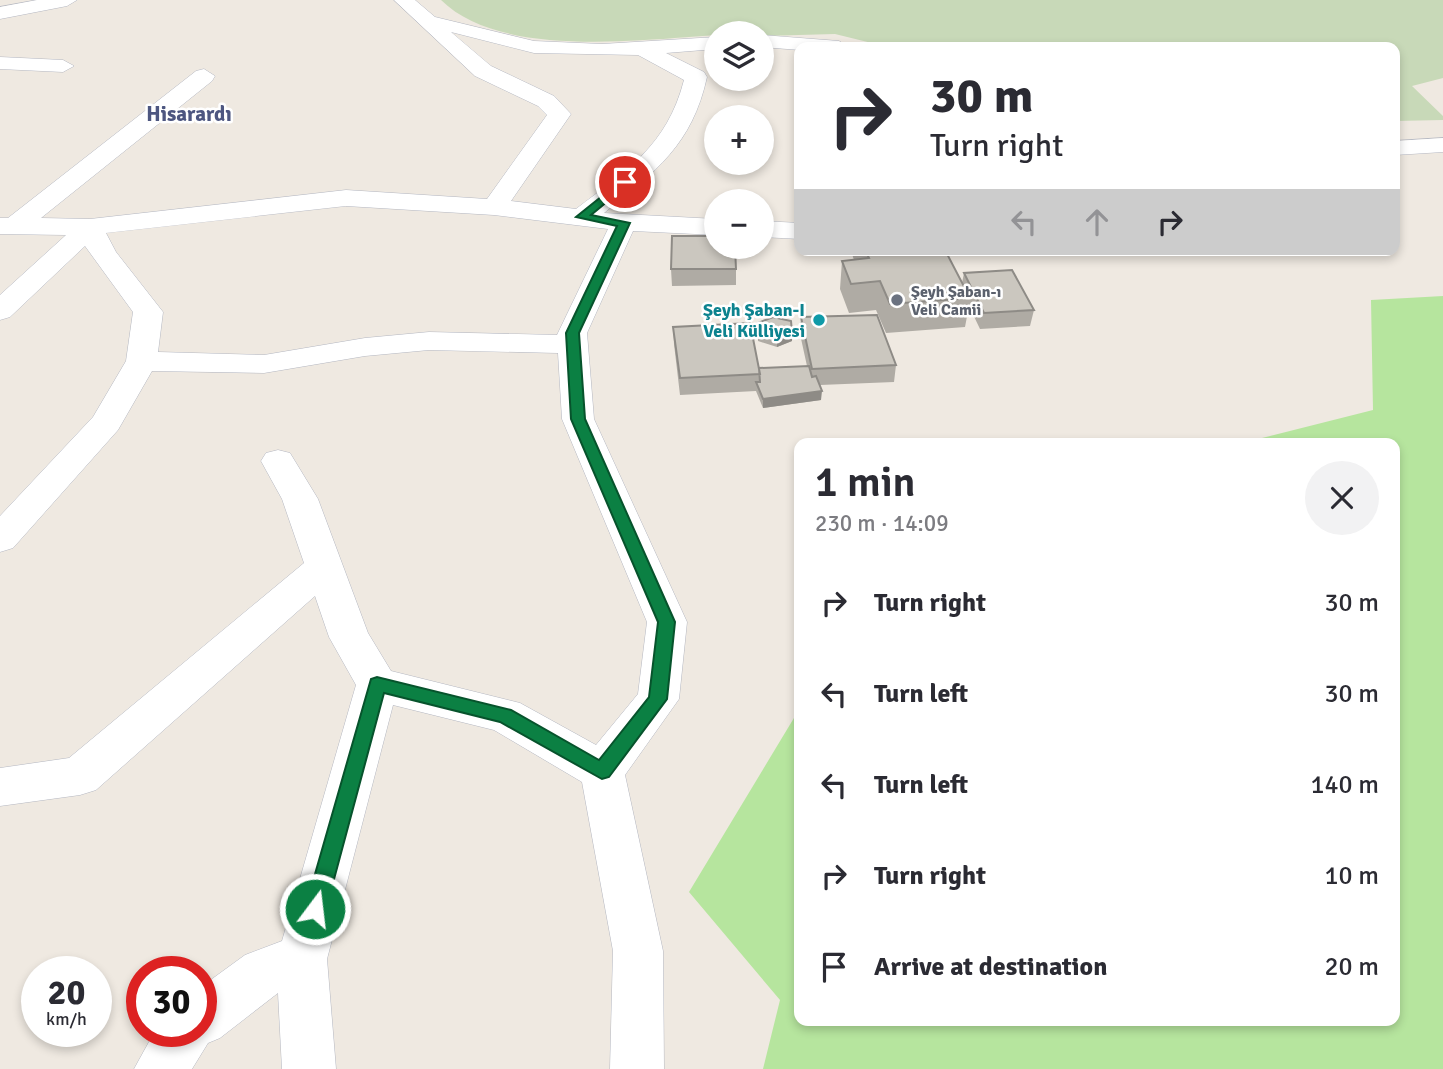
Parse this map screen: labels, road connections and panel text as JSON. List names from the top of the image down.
{
  "districts": ["Hisarardı"],
  "places": ["Şeyh Şaban-ı Veli Camii", "Şeyh Şaban-I Veli Külliyesi"],
  "page": {
    "map_buttons": ["+", "−"],
    "turn": ["30 m", "Turn right"],
    "heading": ["1 min", "230 m · 14:09"],
    "list": [
      {
        "name": "Turn right",
        "value": "30 m"
      },
      {
        "name": "Turn left",
        "value": "30 m"
      },
      {
        "name": "Turn left",
        "value": "140 m"
      },
      {
        "name": "Turn right",
        "value": "10 m"
      },
      {
        "name": "Arrive at destination",
        "value": "20 m"
      }
    ],
    "speed": "20 km/h",
    "limit": "30"
  }
}
